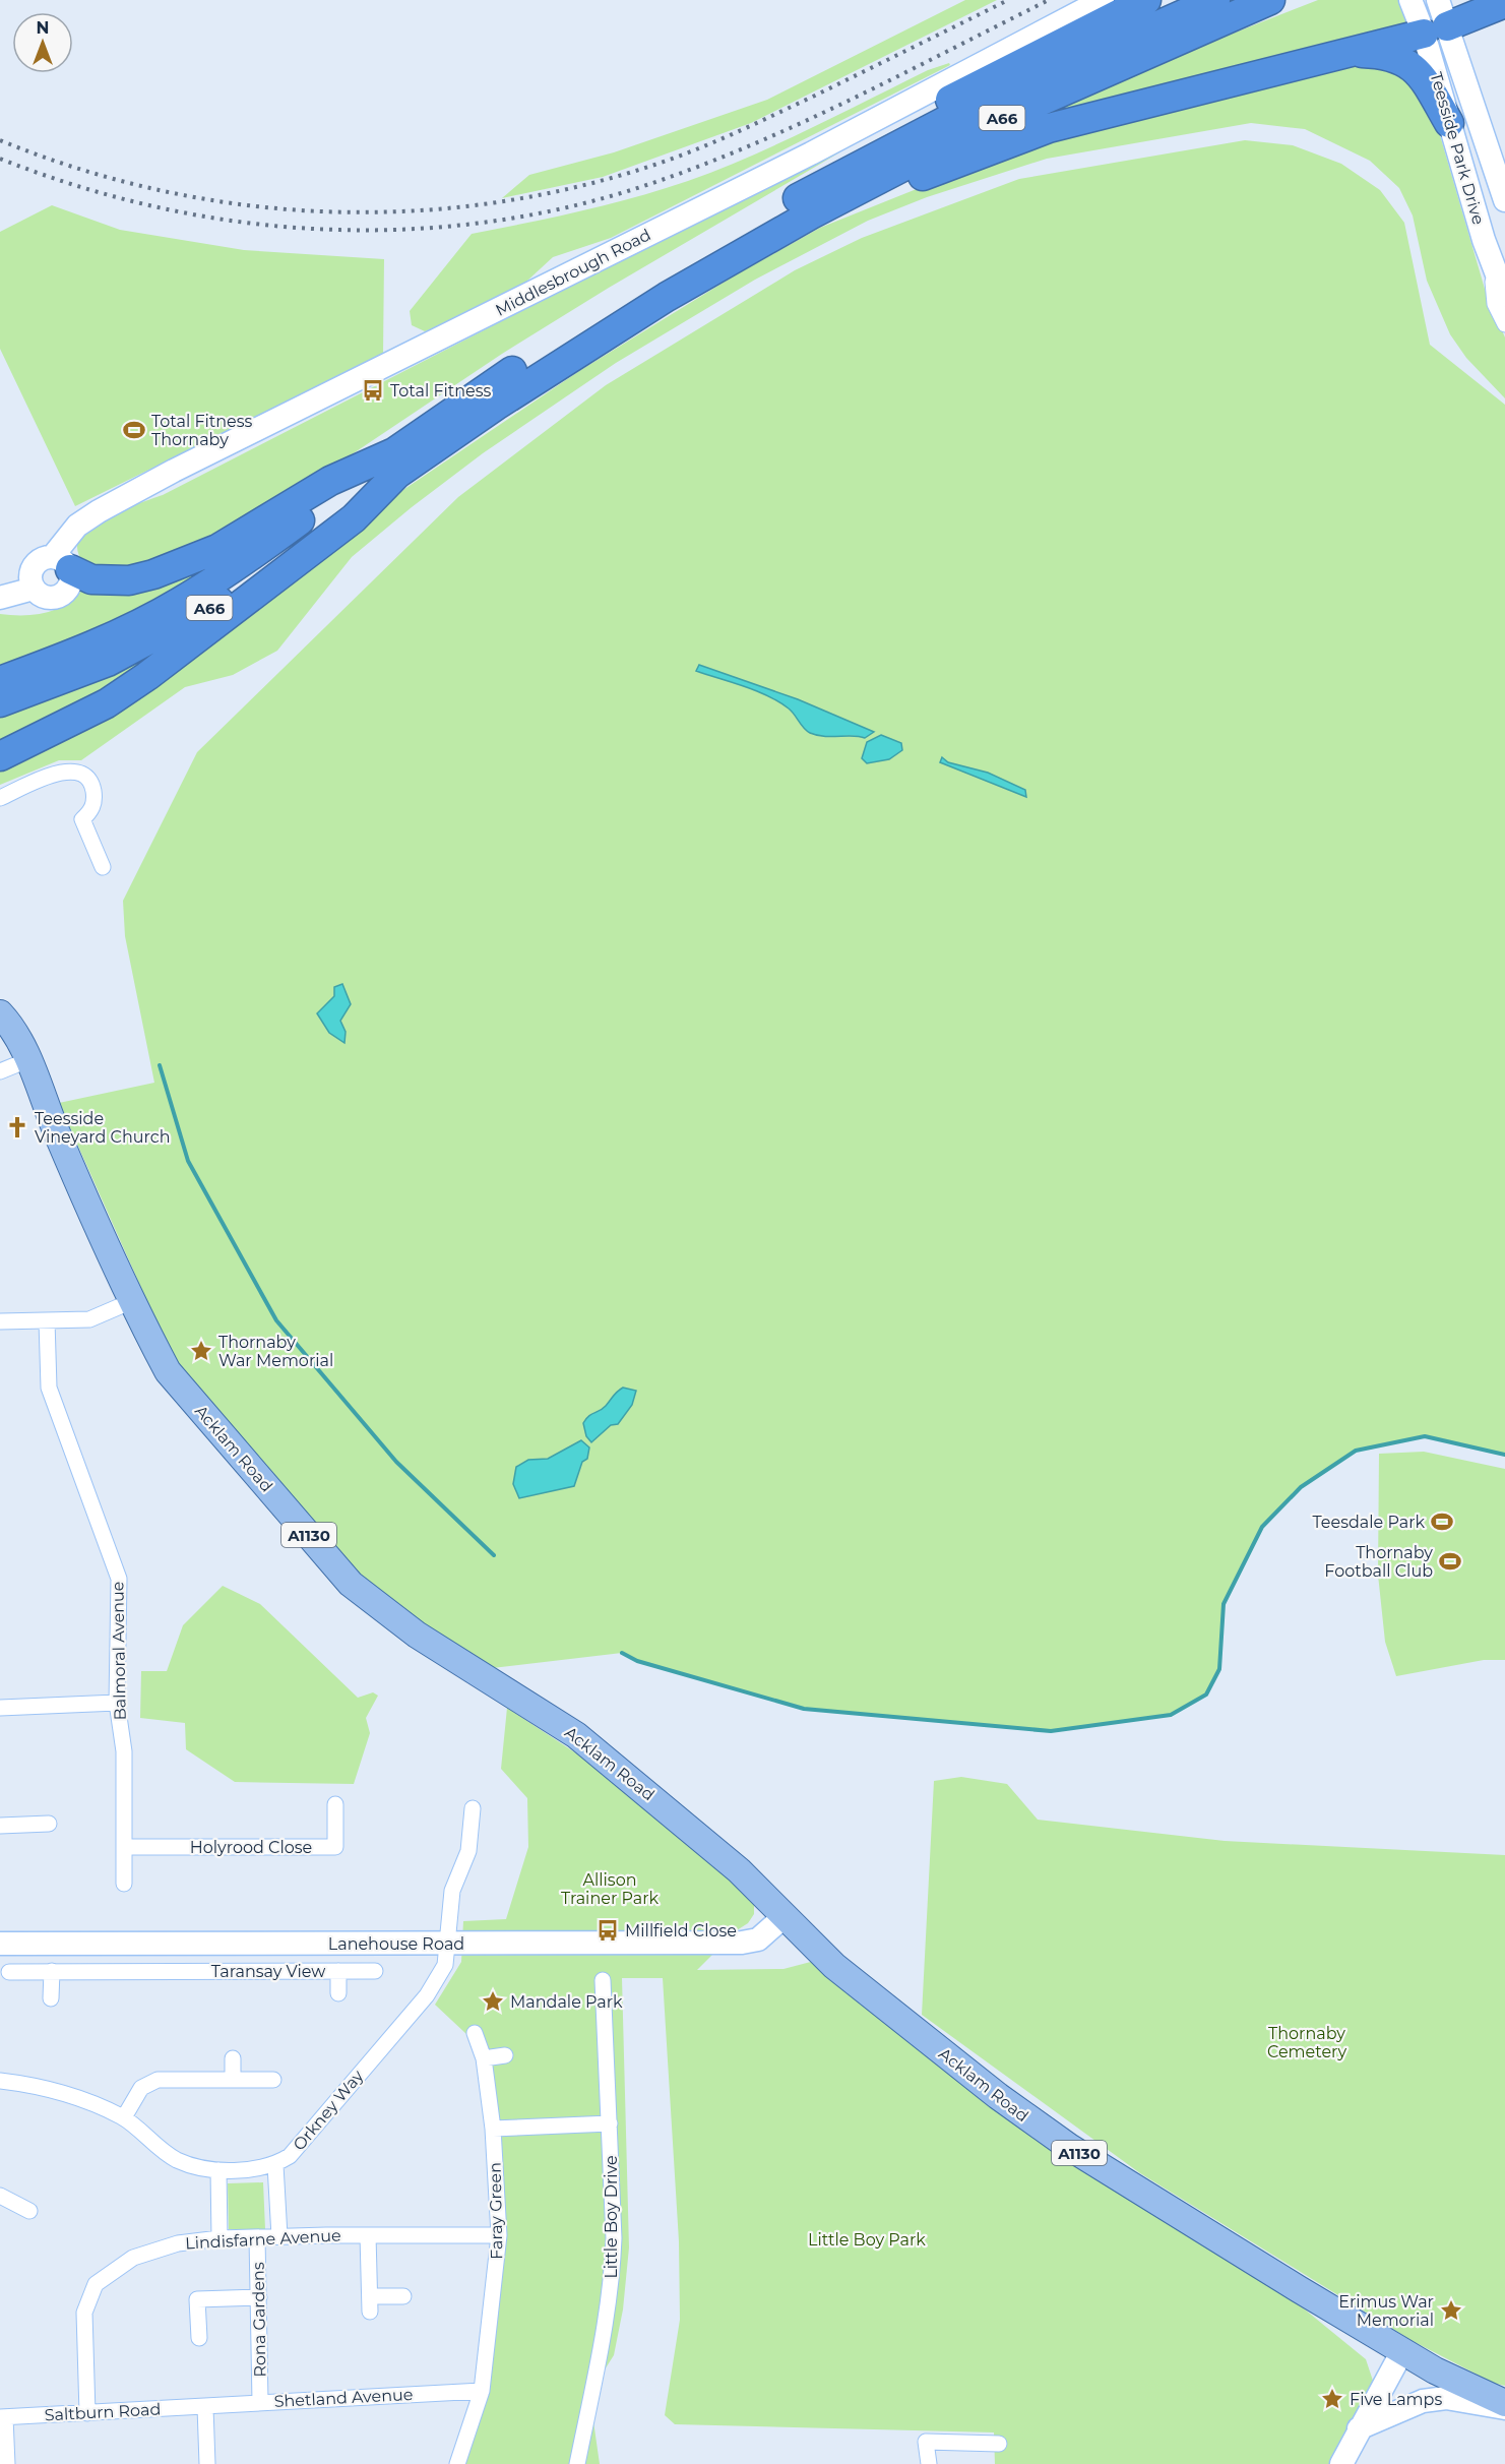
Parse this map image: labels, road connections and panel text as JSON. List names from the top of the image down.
{
  "streets": {
    "highway": ["A66"],
    "main road": ["Acklam Road", "A1130"],
    "street": [
      "Teesside Park Drive",
      "Middlesbrough Road",
      "Balmoral Avenue",
      "Holyrood Close",
      "Lanehouse Road",
      "Taransay View",
      "Orkney Way",
      "Faray Green",
      "Little Boy Drive",
      "Lindisfarne Avenue",
      "Rona Gardens",
      "Shetland Avenue",
      "Saltburn Road"
    ]
  },
  "crossings": [
    ["A66", "Teesside Park Drive"],
    ["A66", "Middlesbrough Road"],
    ["Acklam Road", "A1130"],
    ["Acklam Road", "Lanehouse Road"],
    ["Balmoral Avenue", "Holyrood Close"],
    ["Lanehouse Road", "Orkney Way"],
    ["Faray Green", "Lindisfarne Avenue"],
    ["Faray Green", "Shetland Avenue"],
    ["Lindisfarne Avenue", "Rona Gardens"],
    ["Lindisfarne Avenue", "Saltburn Road"],
    ["Rona Gardens", "Shetland Avenue"],
    ["Shetland Avenue", "Saltburn Road"]
  ],
  "parks": ["Allison Trainer Park", "Thornaby Cemetery", "Little Boy Park"],
  "places": {
    "bus stop": ["Total Fitness", "Millfield Close"],
    "sports": ["Total Fitness Thornaby", "Teesdale Park", "Thornaby Football Club"],
    "church": ["Teesside Vineyard Church"],
    "place": [
      "Thornaby War Memorial",
      "Mandale Park",
      "Erimus War Memorial",
      "Five Lamps"
    ]
  },
  "north": "top"
}
